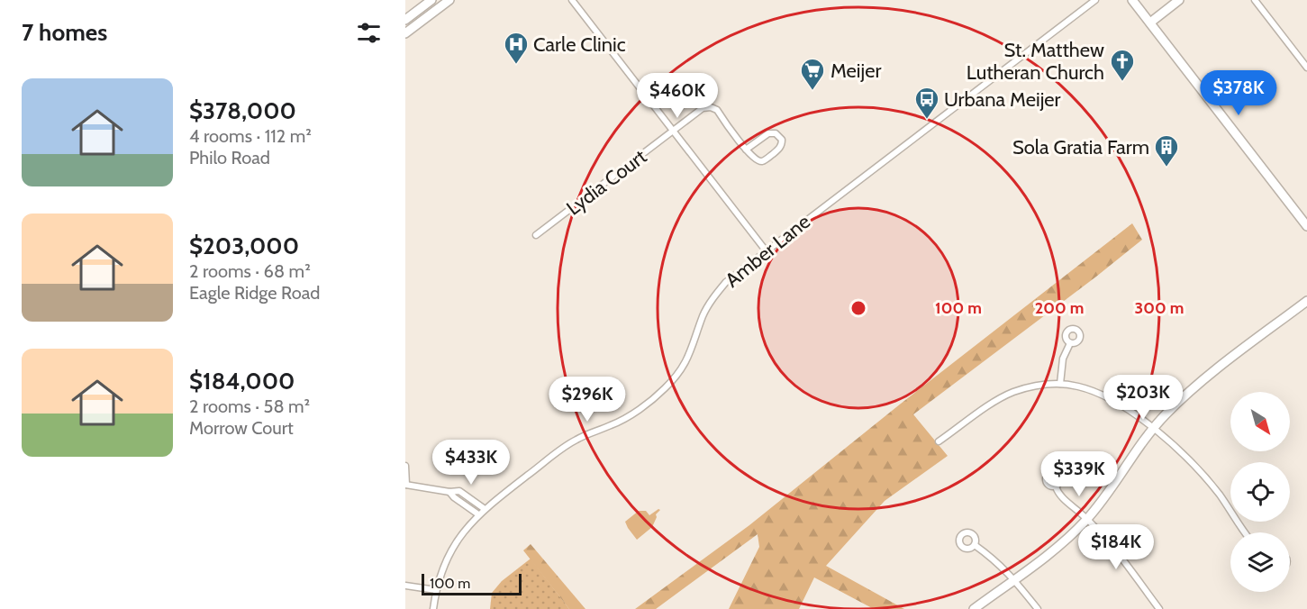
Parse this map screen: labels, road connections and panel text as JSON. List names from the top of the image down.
{
  "streets": {
    "street": ["Lydia Court", "Amber Lane"]
  },
  "places": {
    "hospital": ["Carle Clinic"],
    "church": ["St. Matthew Lutheran Church"],
    "supermarket": ["Meijer"],
    "bus stop": ["Urbana Meijer"],
    "building": ["Sola Gratia Farm"]
  },
  "scale_bar": "100 m",
  "north": "bottom right",
  "page": {
    "heading": "7 homes",
    "list": [
      {
        "name": "$378,000",
        "note": "4 rooms · 112 m² · Philo Road"
      },
      {
        "name": "$203,000",
        "note": "2 rooms · 68 m² · Eagle Ridge Road"
      },
      {
        "name": "$184,000",
        "note": "2 rooms · 58 m² · Morrow Court"
      }
    ],
    "price": [
      "$378K",
      "$460K",
      "$203K",
      "$296K",
      "$433K",
      "$339K",
      "$184K"
    ],
    "scale": "100 m"
  },
  "rings": ["100 m", "200 m", "300 m"]
}
